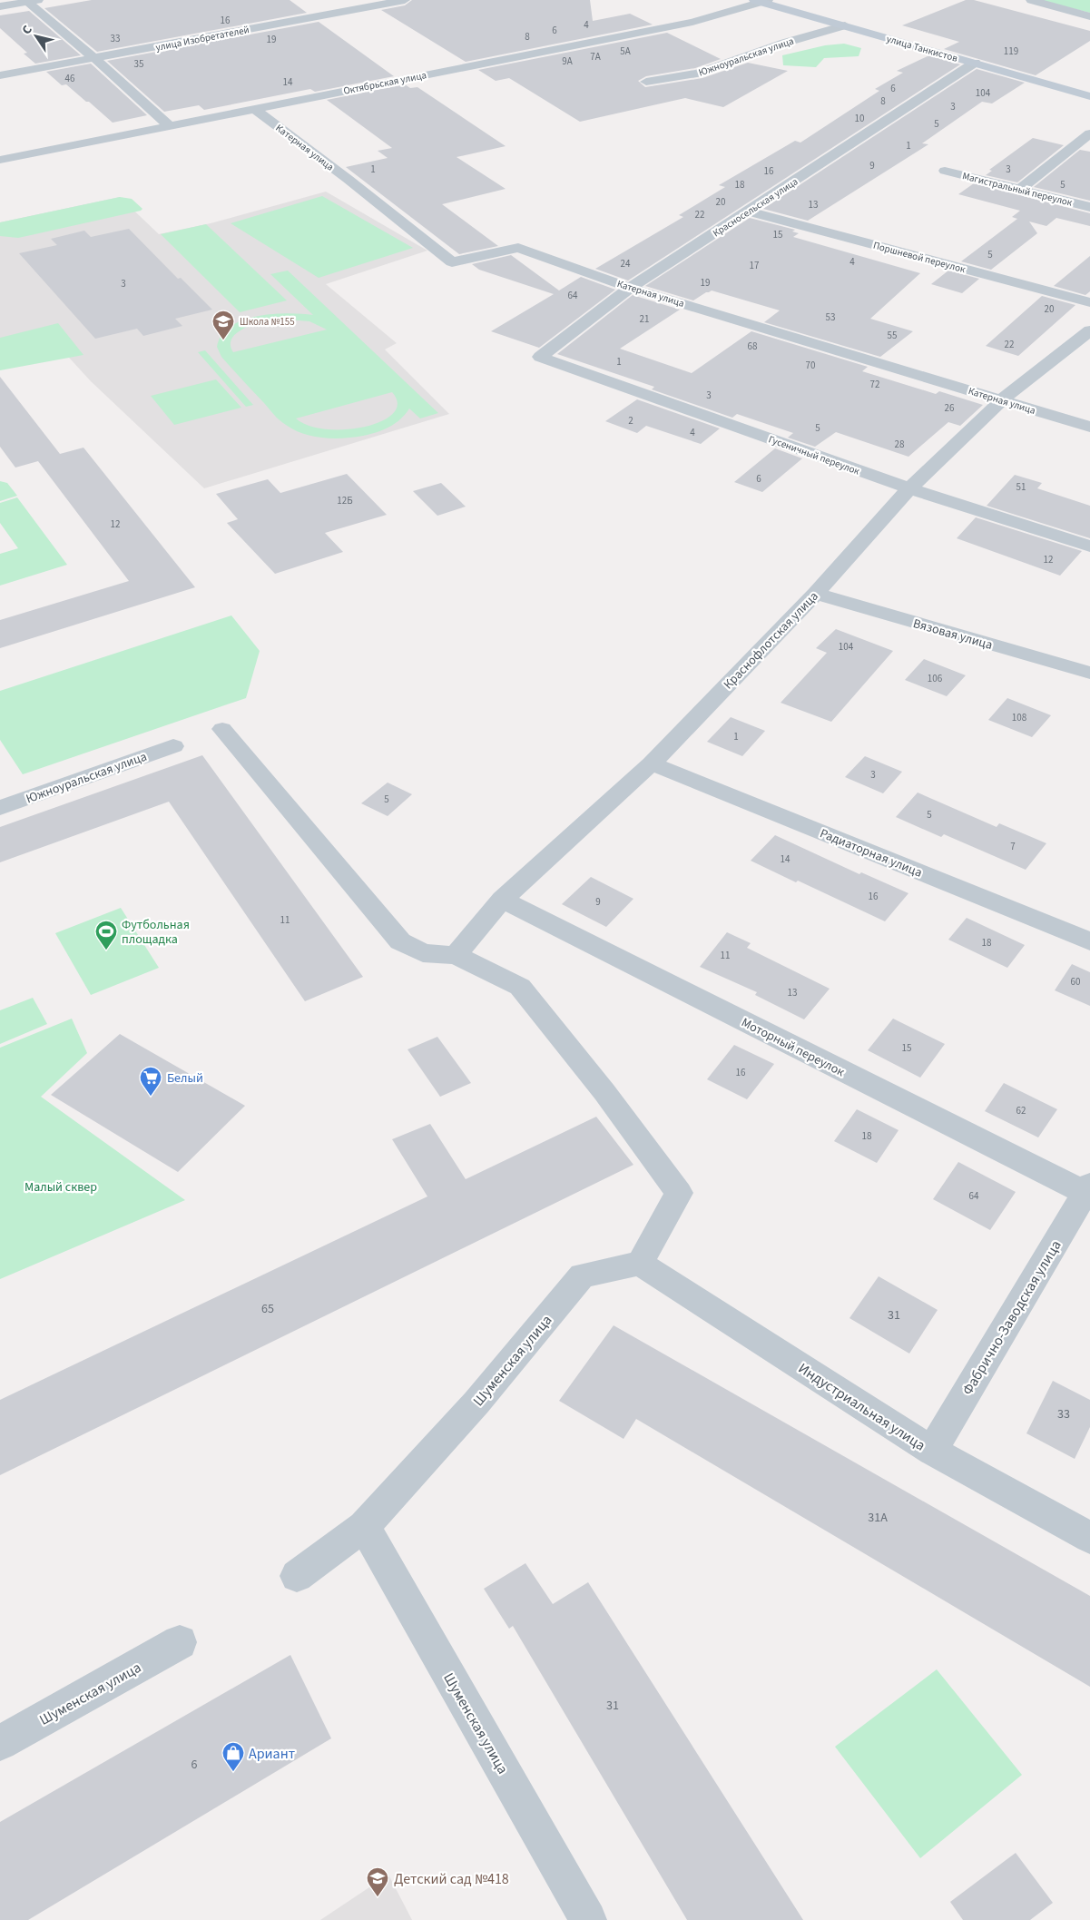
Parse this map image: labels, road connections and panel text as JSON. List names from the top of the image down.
{
  "streets": {
    "street": [
      "улица Изобретателей",
      "улица Танкистов",
      "Южноуральская улица",
      "Октябрьская улица",
      "Катерная улица",
      "Магистральный переулок",
      "Красносельская улица",
      "Поршневой переулок",
      "Гусеничный переулок",
      "Вязовая улица",
      "Краснофлотская улица",
      "Радиаторная улица",
      "Моторный переулок",
      "Фабрично-Заводская улица",
      "Шуменская улица",
      "Индустриальная улица"
    ]
  },
  "crossings": [
    ["улица Танкистов", "Южноуральская улица"],
    ["улица Танкистов", "Октябрьская улица"],
    ["улица Танкистов", "Красносельская улица"],
    ["Октябрьская улица", "Катерная улица"],
    ["Катерная улица", "Красносельская улица"],
    ["Катерная улица", "Краснофлотская улица"],
    ["Красносельская улица", "Поршневой переулок"],
    ["Красносельская улица", "Гусеничный переулок"],
    ["Гусеничный переулок", "Краснофлотская улица"],
    ["Вязовая улица", "Краснофлотская улица"],
    ["Краснофлотская улица", "Радиаторная улица"],
    ["Краснофлотская улица", "Моторный переулок"],
    ["Моторный переулок", "Фабрично-Заводская улица"],
    ["Фабрично-Заводская улица", "Индустриальная улица"],
    ["Шуменская улица", "Индустриальная улица"]
  ],
  "parks": ["Малый сквер"],
  "places": {
    "school or university": ["Школа №155", "Детский сад №418"],
    "sports": ["Футбольная площадка"],
    "supermarket": ["Белый"],
    "shop": ["Ариант"]
  },
  "house_numbers": [
    "16",
    "4",
    "6",
    "8",
    "33",
    "19",
    "5А",
    "119",
    "7А",
    "9А",
    "35",
    "46",
    "14",
    "6",
    "104",
    "8",
    "3",
    "10",
    "5",
    "1",
    "9",
    "1",
    "3",
    "16",
    "18",
    "5",
    "20",
    "13",
    "22",
    "15",
    "5",
    "4",
    "24",
    "17",
    "19",
    "3",
    "64",
    "20",
    "53",
    "21",
    "55",
    "22",
    "68",
    "1",
    "70",
    "72",
    "3",
    "26",
    "2",
    "5",
    "4",
    "28",
    "6",
    "51",
    "12Б",
    "12",
    "12",
    "104",
    "106",
    "108",
    "1",
    "3",
    "5",
    "5",
    "7",
    "14",
    "16",
    "9",
    "11",
    "18",
    "11",
    "60",
    "13",
    "15",
    "16",
    "62",
    "18",
    "64",
    "65",
    "31",
    "33",
    "31А",
    "31",
    "6"
  ],
  "north": "top left"
}
